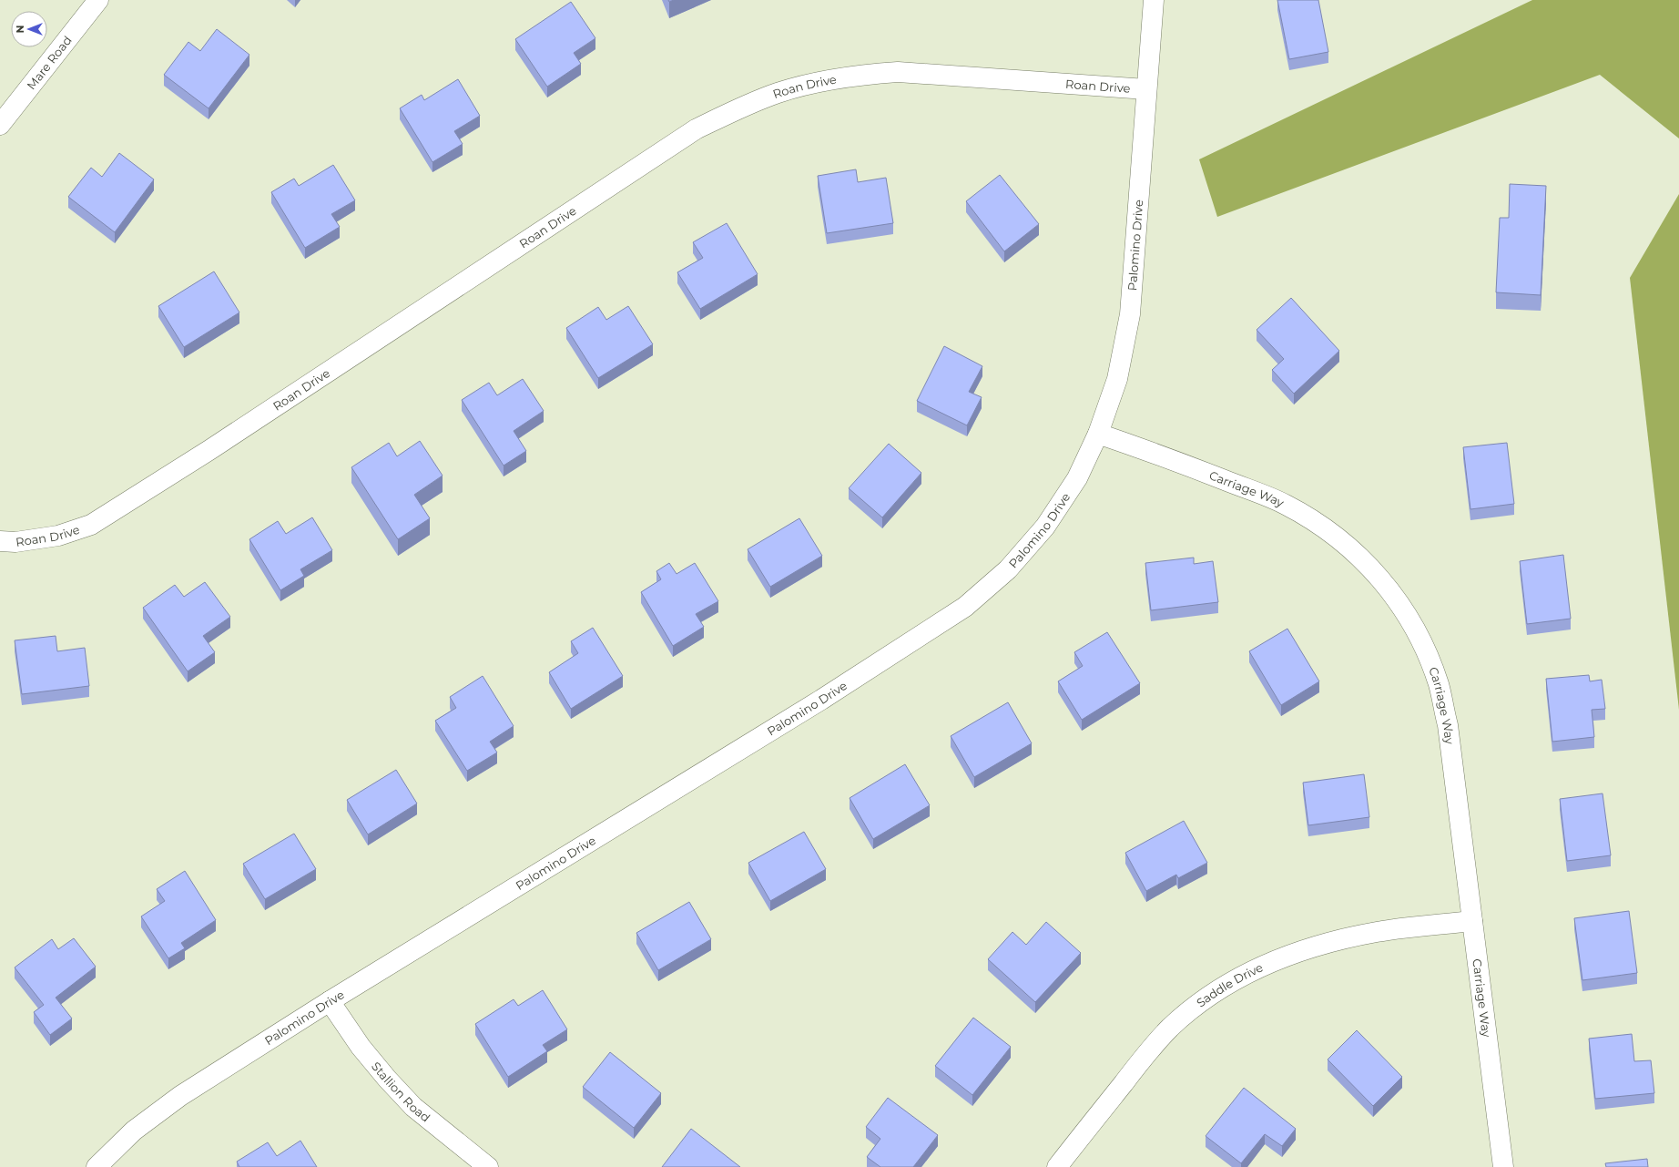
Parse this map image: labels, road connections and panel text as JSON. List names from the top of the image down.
{
  "streets": {
    "street": [
      "Mare Road",
      "Roan Drive",
      "Palomino Drive",
      "Carriage Way",
      "Saddle Drive",
      "Stallion Road"
    ]
  },
  "crossings": [
    ["Roan Drive", "Palomino Drive"],
    ["Palomino Drive", "Carriage Way"],
    ["Palomino Drive", "Stallion Road"],
    ["Carriage Way", "Saddle Drive"]
  ],
  "north": "left"
}
